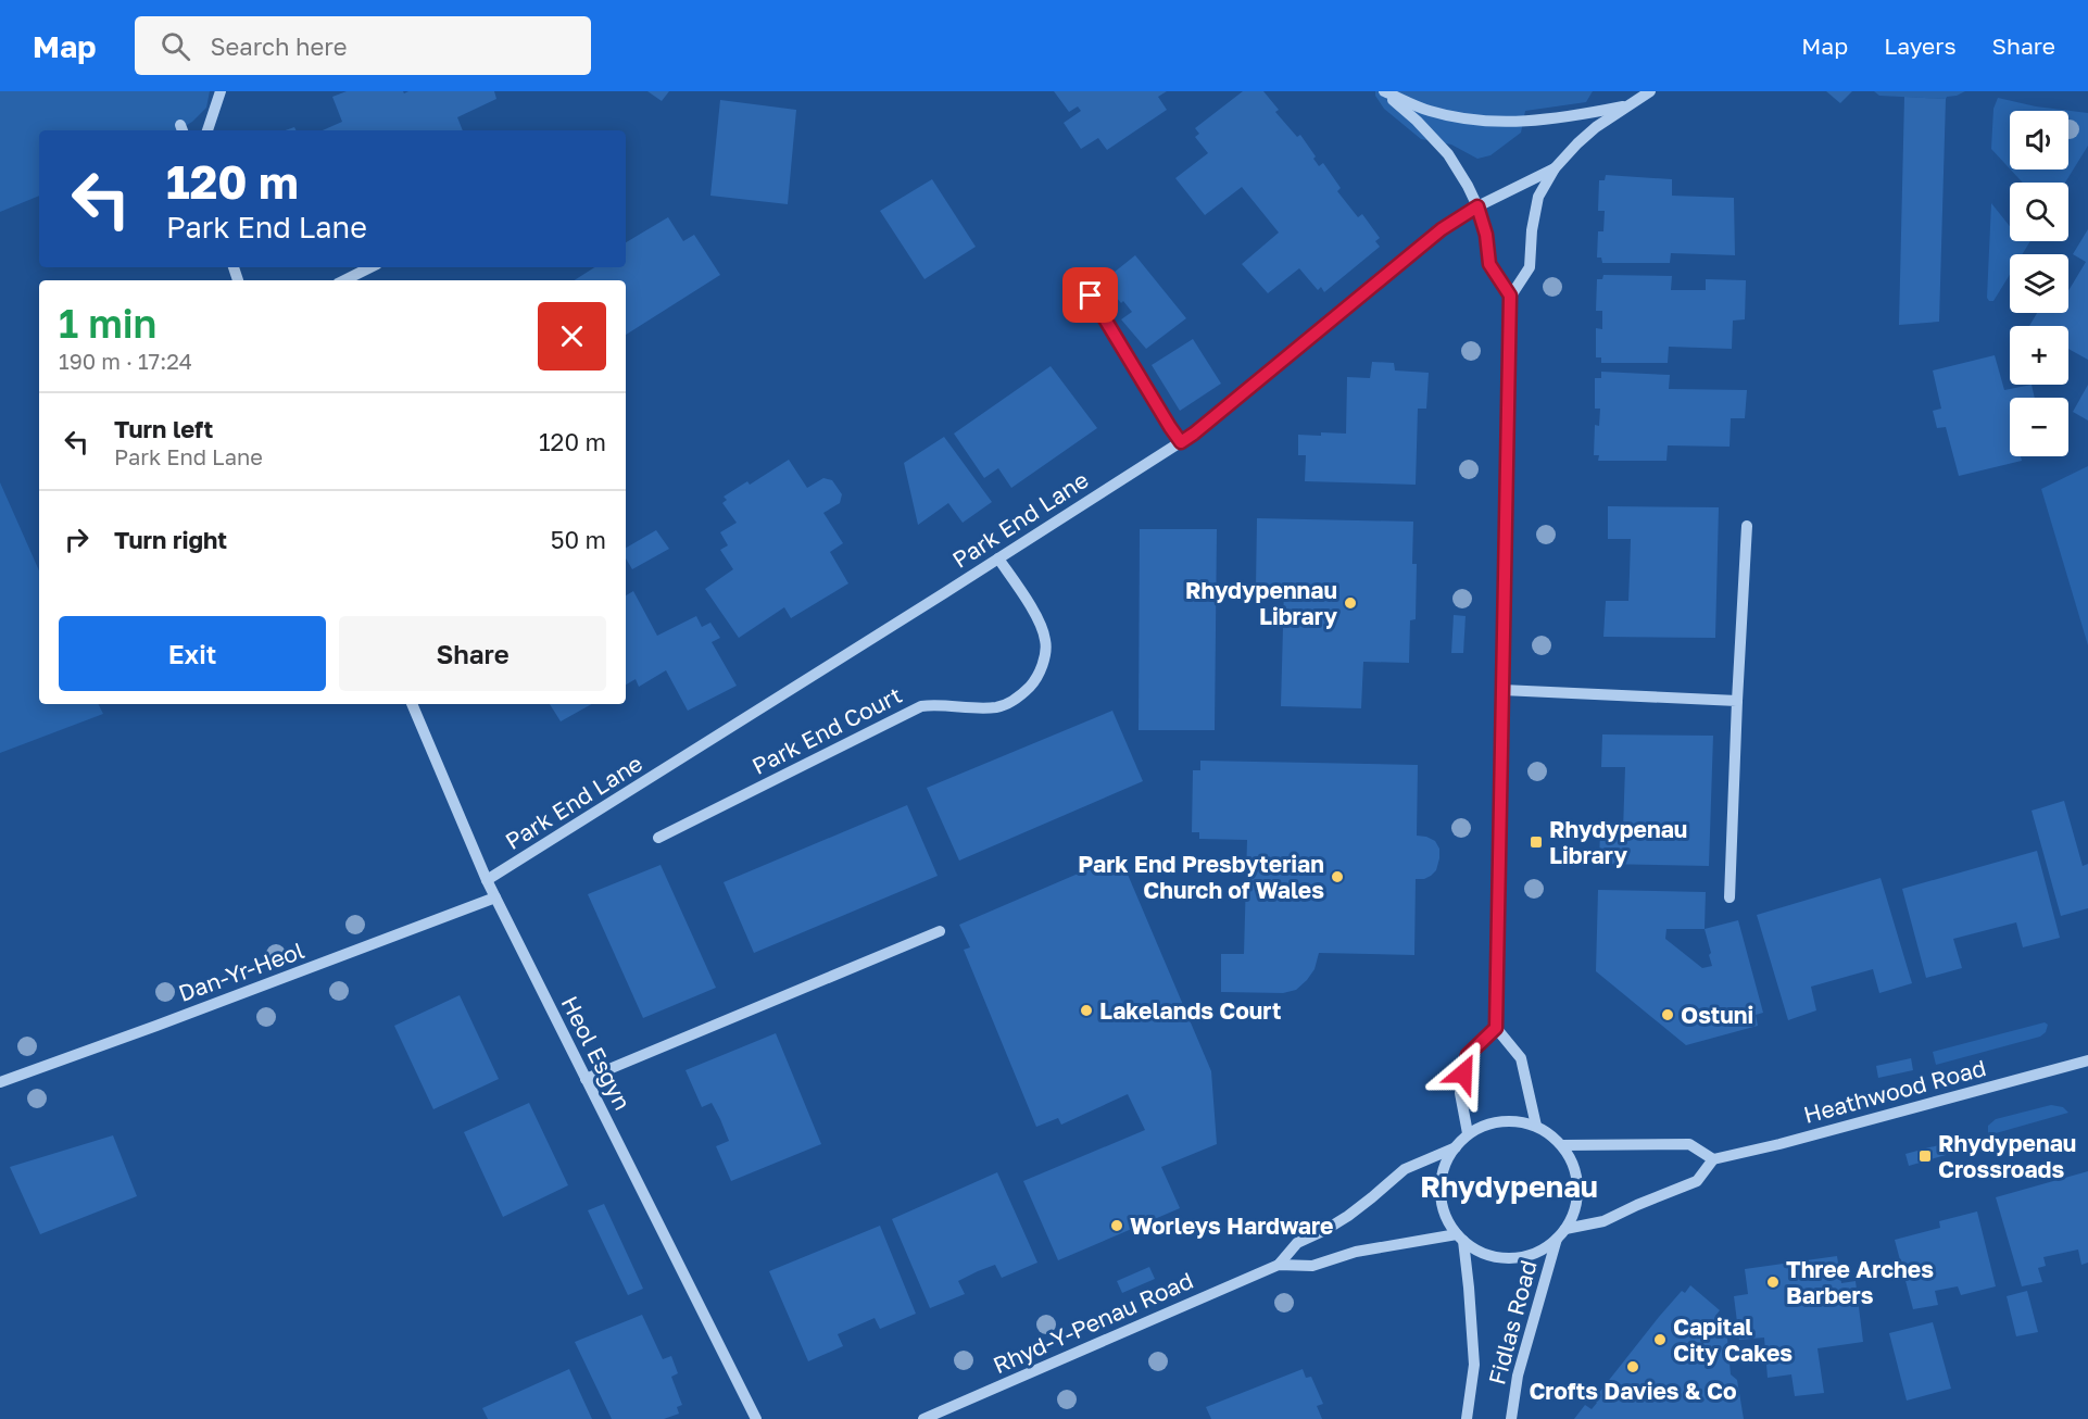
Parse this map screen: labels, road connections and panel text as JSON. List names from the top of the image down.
{
  "streets": {
    "street": [
      "Park End Lane",
      "Park End Court",
      "Dan-Yr-Heol",
      "Heol Esgyn",
      "Heathwood Road",
      "Rhyd-Y-Penau Road",
      "Fidlas Road"
    ]
  },
  "crossings": [
    ["Park End Lane", "Park End Court"],
    ["Park End Lane", "Heol Esgyn"],
    ["Dan-Yr-Heol", "Heol Esgyn"],
    ["Rhyd-Y-Penau Road", "Fidlas Road"]
  ],
  "districts": ["Rhydypenau"],
  "places": {
    "other": [
      "Rhydypennau Library",
      "Park End Presbyterian Church of Wales",
      "Lakelands Court",
      "Ostuni",
      "Worleys Hardware",
      "Three Arches Barbers",
      "Capital City Cakes",
      "Crofts Davies & Co"
    ],
    "transit": ["Rhydypenau Library", "Rhydypenau Crossroads"]
  },
  "page": {
    "header": "Map",
    "search": "Search here",
    "nav": ["Map", "Layers", "Share"],
    "map_buttons": ["+", "−"],
    "turn": ["120 m", "Park End Lane"],
    "heading": ["1 min", "190 m · 17:24"],
    "list": [
      {
        "name": "Turn left",
        "note": "Park End Lane",
        "value": "120 m"
      },
      {
        "name": "Turn right",
        "value": "50 m"
      }
    ],
    "buttons": ["Exit", "Share"]
  }
}
